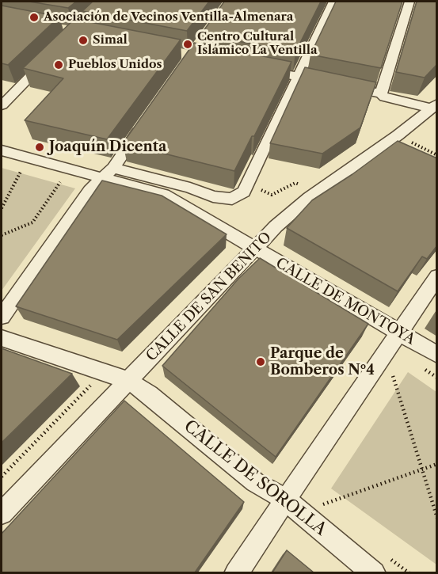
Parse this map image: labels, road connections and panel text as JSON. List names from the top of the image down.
{
  "streets": {
    "street": ["CALLE DE SAN BENITO", "CALLE DE MONTOYA", "CALLE DE SOROLLA"]
  },
  "crossings": [
    ["CALLE DE SAN BENITO", "CALLE DE MONTOYA"],
    ["CALLE DE SAN BENITO", "CALLE DE SOROLLA"]
  ],
  "places": [
    "Asociación de Vecinos Ventilla-Almenara",
    "Simal",
    "Centro Cultural Islámico La Ventilla",
    "Pueblos Unidos",
    "Joaquín Dicenta",
    "Parque de Bomberos Nº4"
  ]
}
